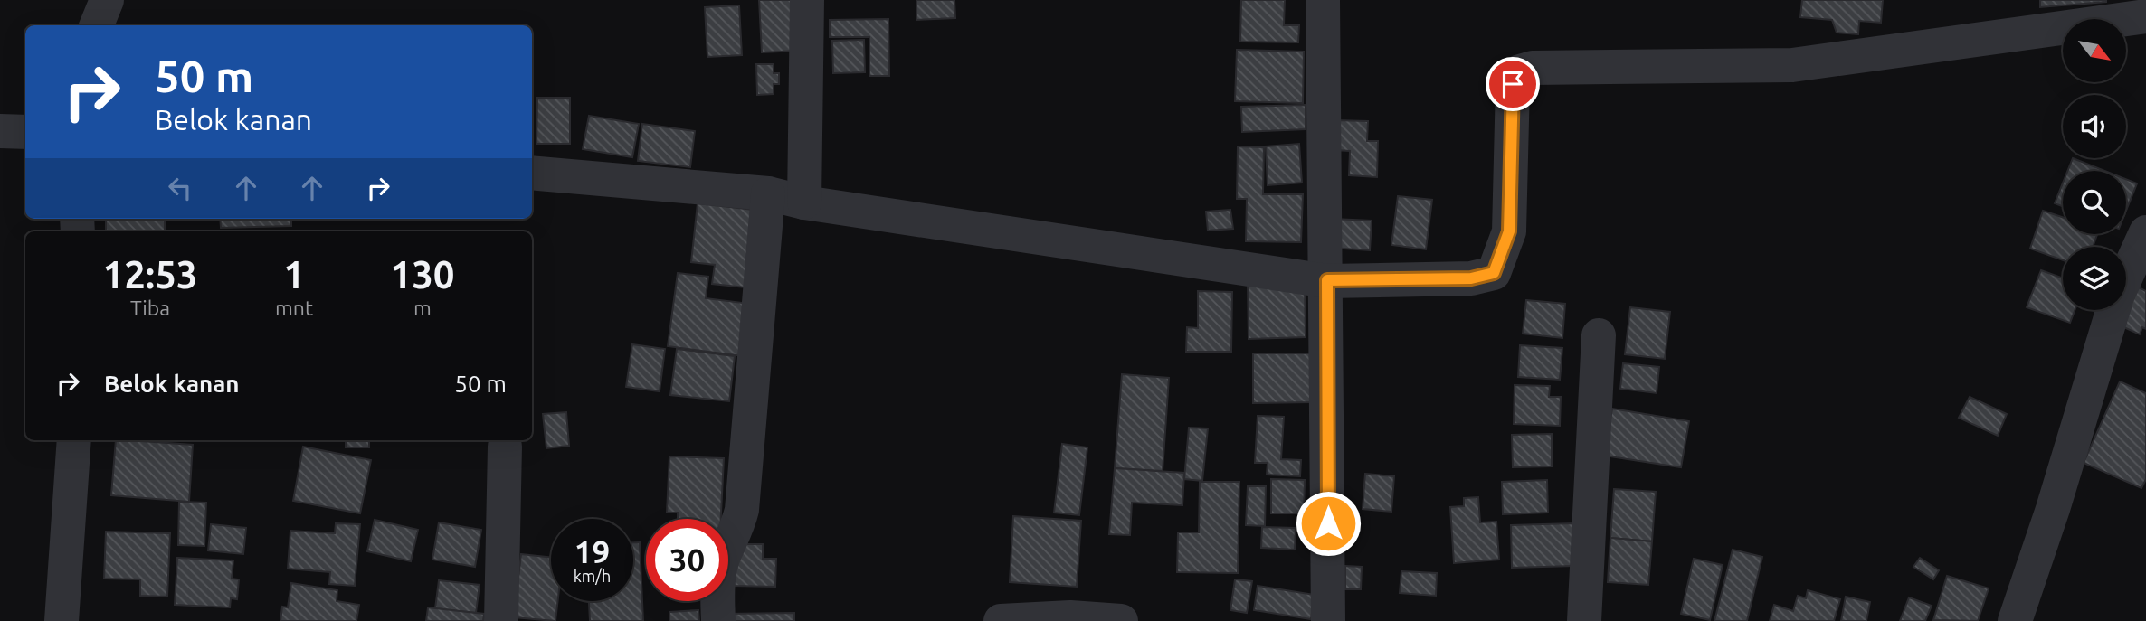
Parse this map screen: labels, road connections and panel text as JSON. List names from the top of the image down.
{
  "north": "bottom right",
  "page": {
    "turn": ["50 m", "Belok kanan"],
    "eta": [
      "12:53",
      "Tiba",
      "1",
      "mnt",
      "130",
      "m"
    ],
    "list": [
      {
        "name": "Belok kanan",
        "value": "50 m"
      }
    ],
    "speed": "19 km/h",
    "limit": "30"
  }
}
